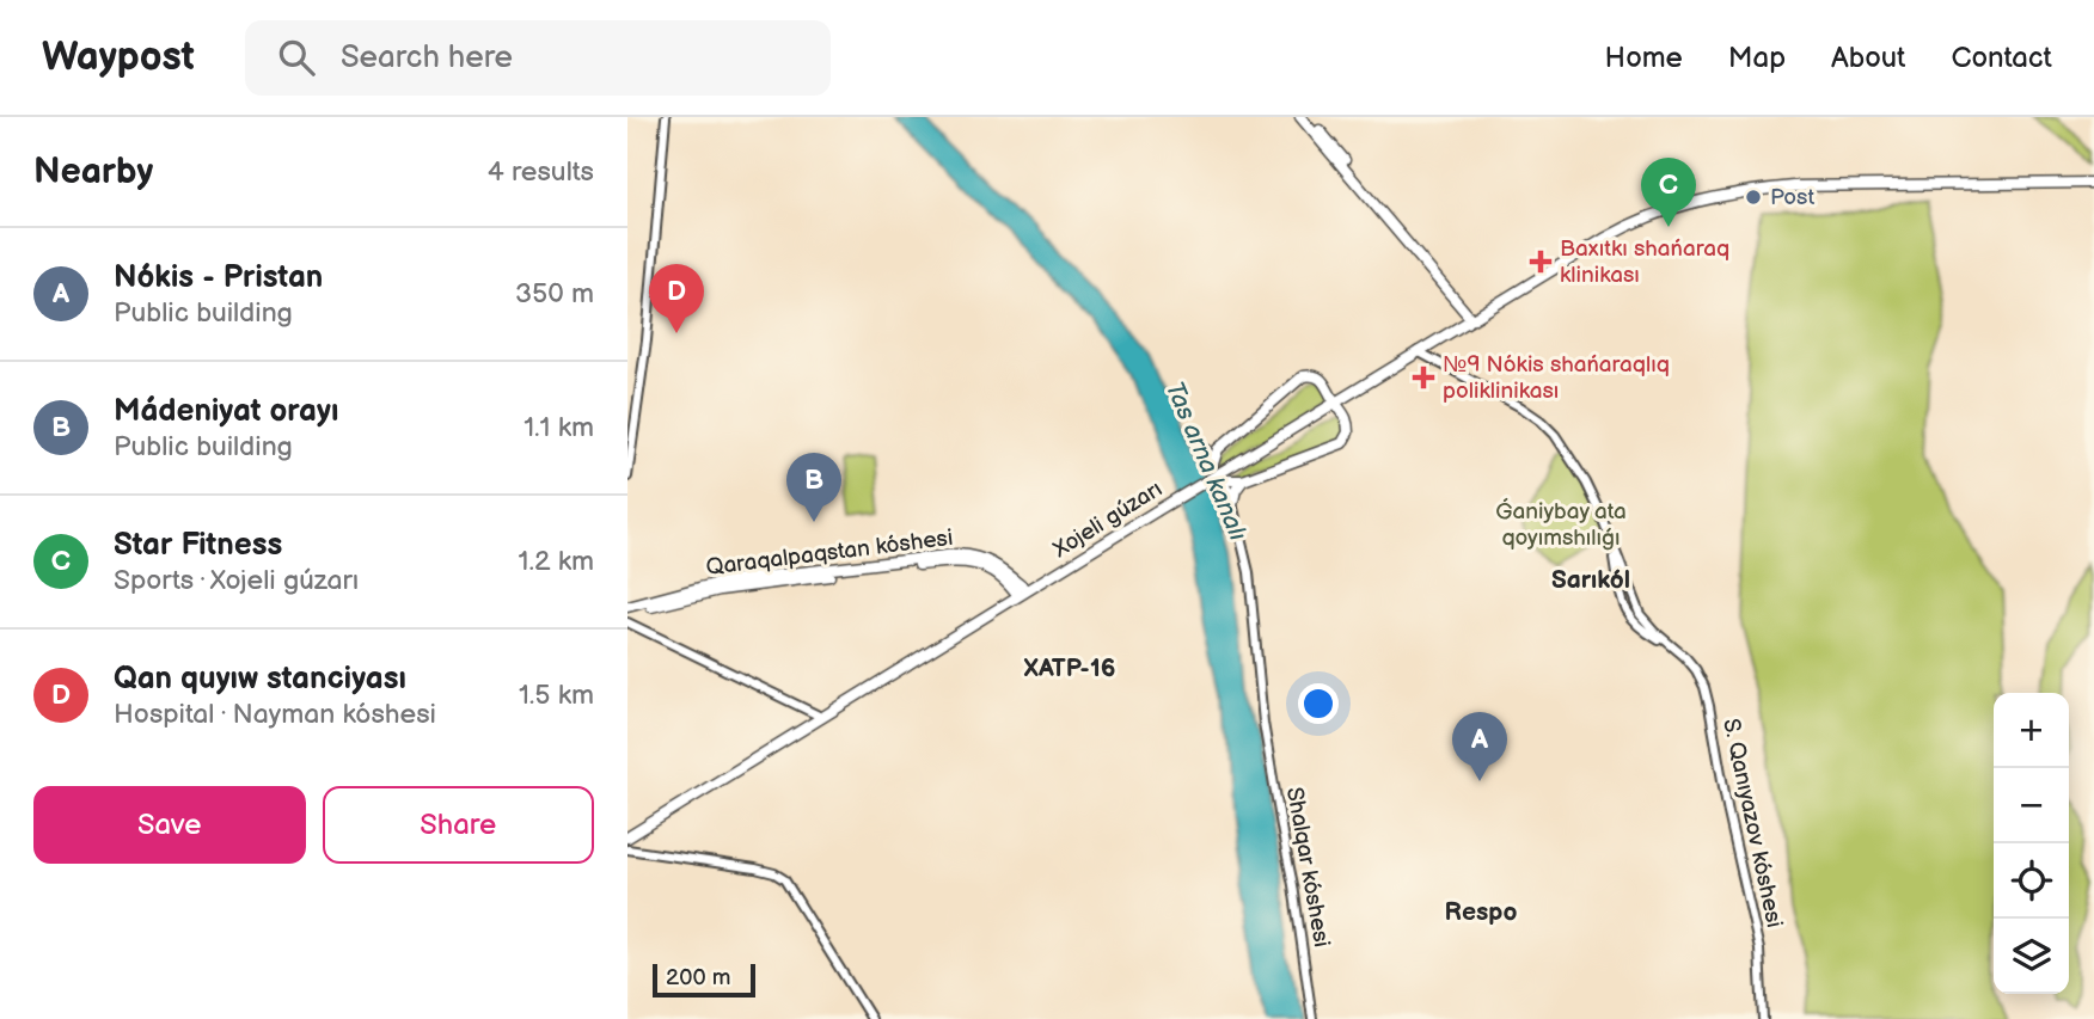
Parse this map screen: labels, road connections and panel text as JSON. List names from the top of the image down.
{
  "streets": {
    "main road": ["Xojeli gúzarı", "Qaraqalpaqstan kóshesi"],
    "street": ["S. Qanıyazov kóshesi", "Shalqar kóshesi"]
  },
  "crossings": [
    ["Xojeli gúzarı", "Qaraqalpaqstan kóshesi"],
    ["Xojeli gúzarı", "S. Qanıyazov kóshesi"]
  ],
  "districts": ["Sarıkól", "XATP-16", "Respo"],
  "water": ["Tas arna kanalı"],
  "parks": ["Ǵaniybay ata qoyımshılıǵı"],
  "places": {
    "other": ["Post"],
    "health": ["Baxıtkı shańaraq klinikası", "№9 Nókis shańaraqlıq poliklinikası"]
  },
  "scale_bar": "200 m",
  "page": {
    "header": "Waypost",
    "search": "Search here",
    "nav": [
      "Home",
      "Map",
      "About",
      "Contact"
    ],
    "heading": ["Nearby", "4 results"],
    "pins": [
      "C",
      "D",
      "B",
      "A"
    ],
    "list": [
      {
        "mark": "A",
        "name": "Nókis - Pristan",
        "note": "Public building",
        "value": "350 m"
      },
      {
        "mark": "B",
        "name": "Mádeniyat orayı",
        "note": "Public building",
        "value": "1.1 km"
      },
      {
        "mark": "C",
        "name": "Star Fitness",
        "note": "Sports · Xojeli gúzarı",
        "value": "1.2 km"
      },
      {
        "mark": "D",
        "name": "Qan quyıw stanciyası",
        "note": "Hospital · Nayman kóshesi",
        "value": "1.5 km"
      }
    ],
    "map_buttons": ["+", "−"],
    "buttons": ["Save", "Share"],
    "scale": "200 m"
  }
}
